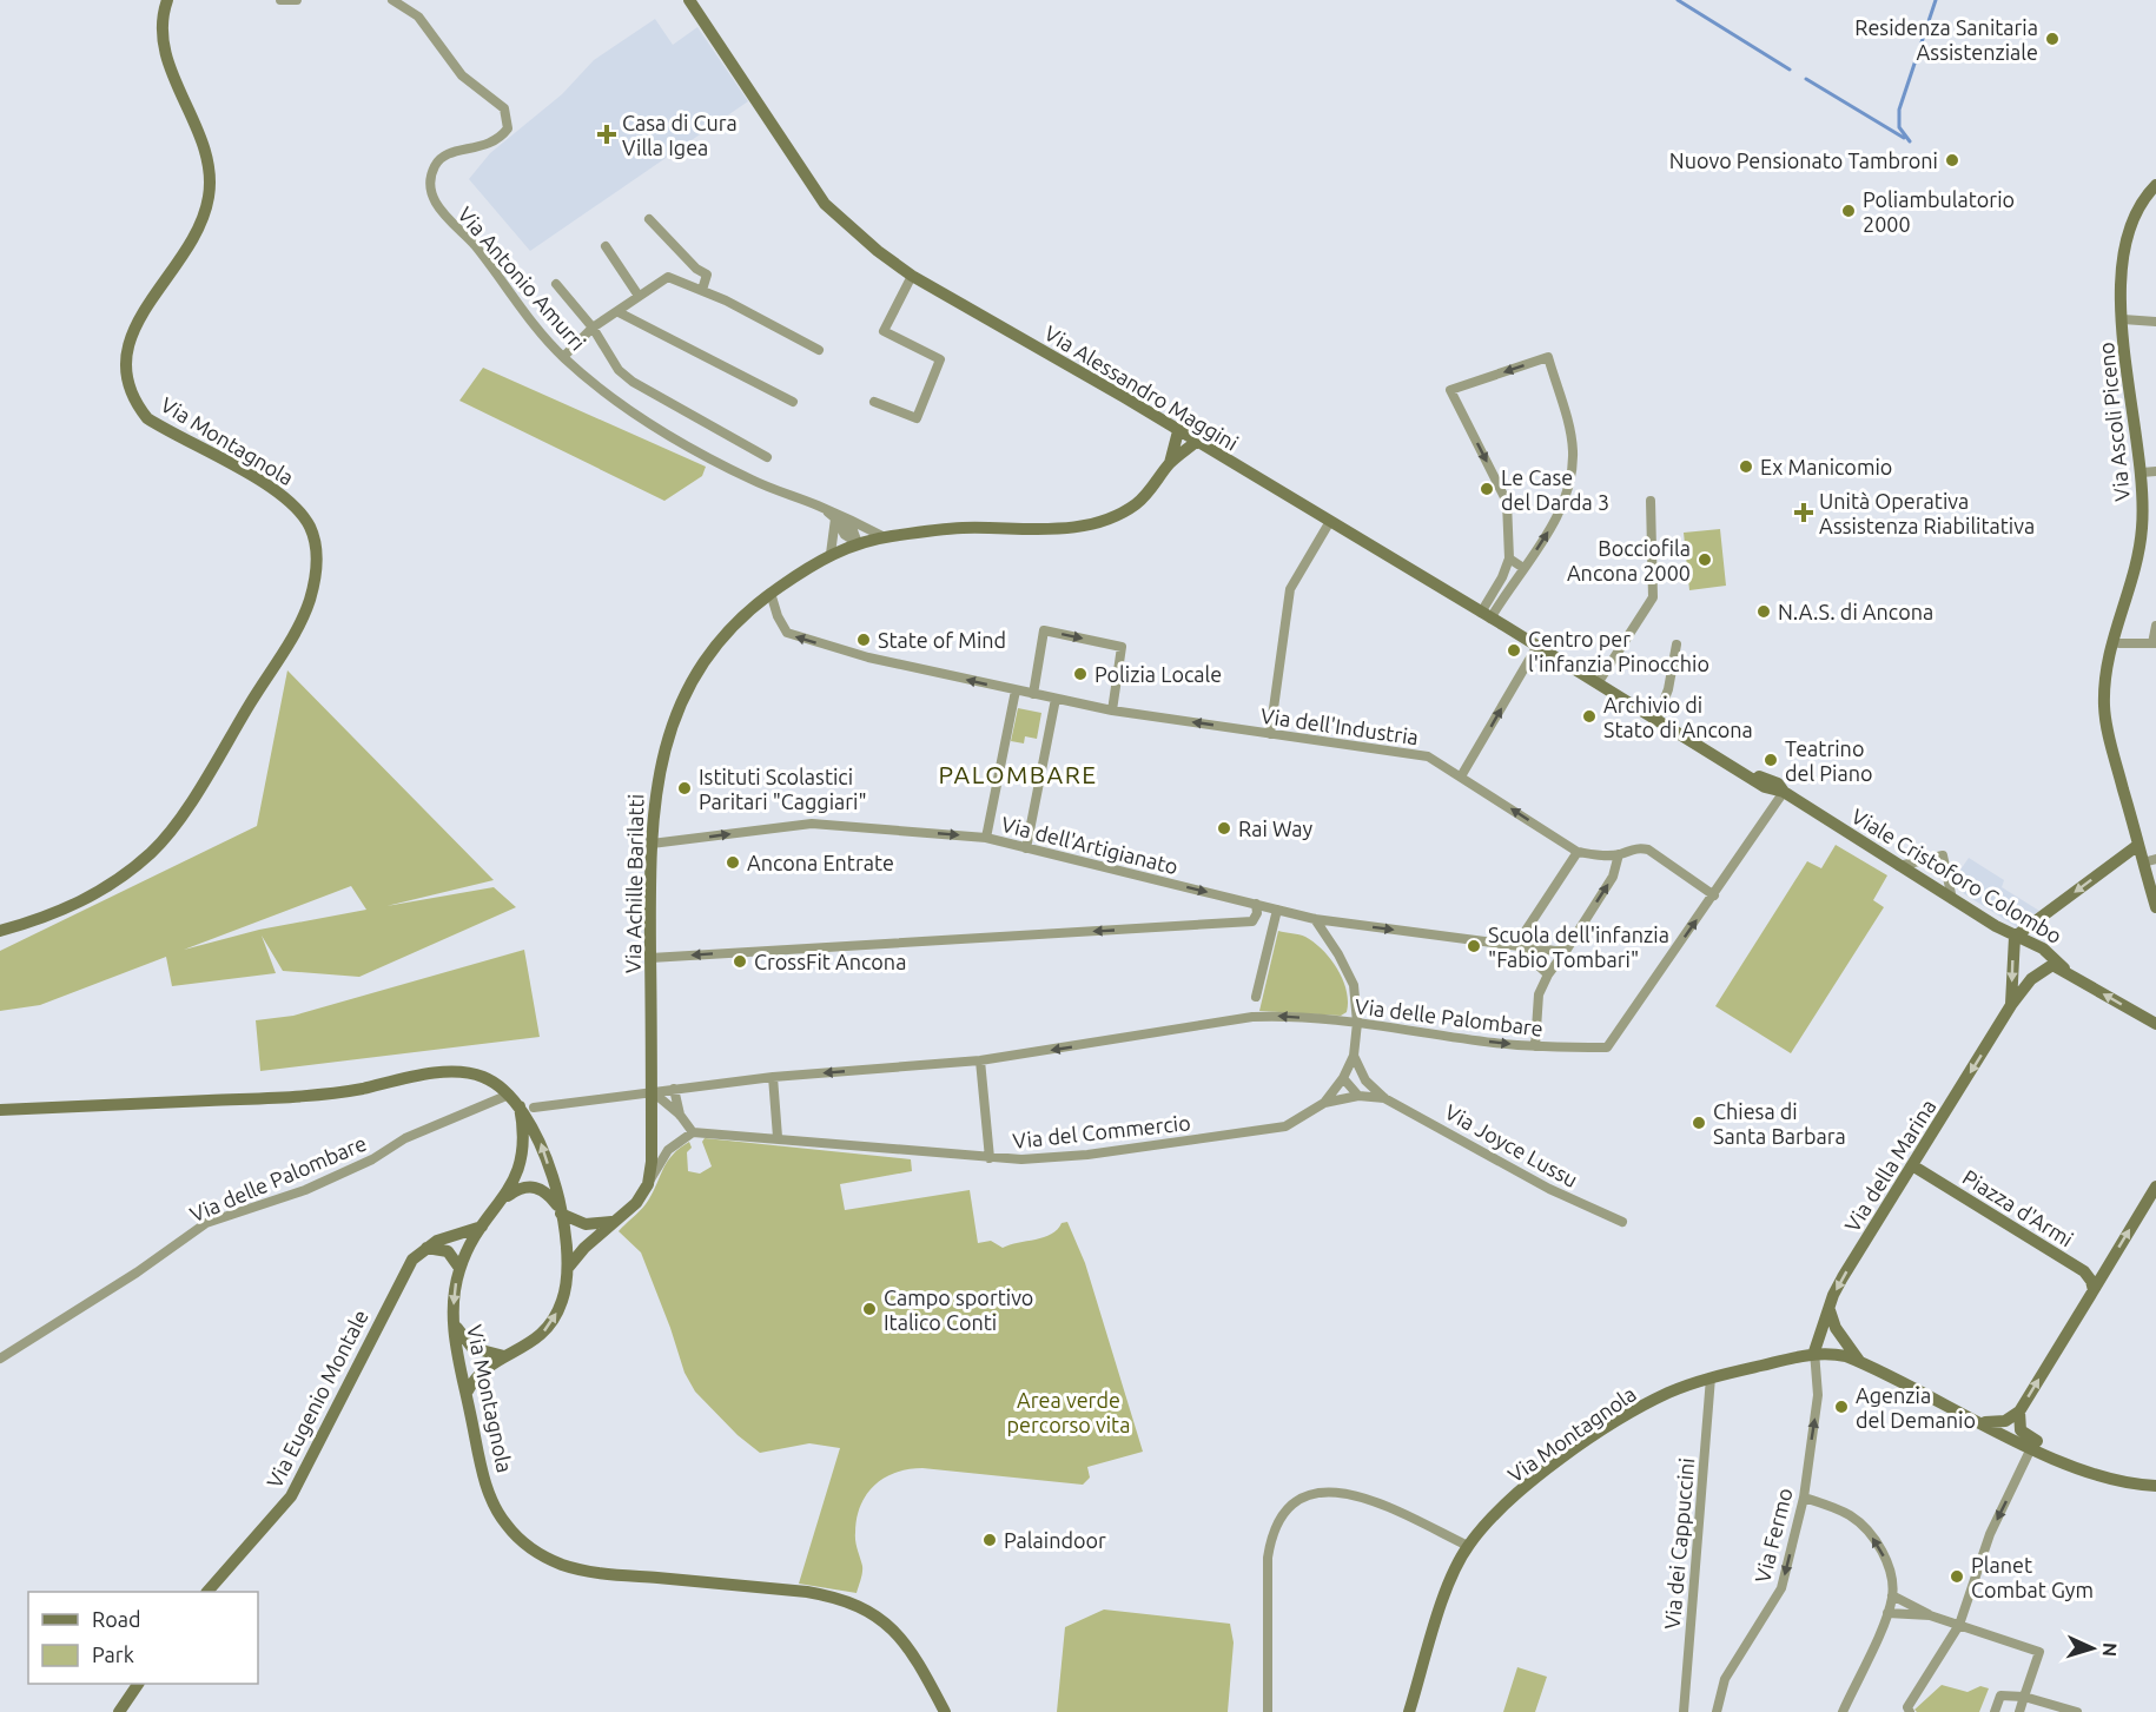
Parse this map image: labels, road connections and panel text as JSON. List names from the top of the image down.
{
  "streets": {
    "main road": [
      "Via Alessandro Maggini",
      "Via Ascoli Piceno",
      "Via Montagnola",
      "Viale Cristoforo Colombo",
      "Via Achille Barilatti",
      "Via della Marina",
      "Piazza d'Armi",
      "Via Eugenio Montale"
    ],
    "street": [
      "Via Antonio Amurri",
      "Via dell'Industria",
      "Via dell'Artigianato",
      "Via delle Palombare",
      "Via del Commercio",
      "Via Joyce Lussu",
      "Via Fermo",
      "Via dei Cappuccini"
    ]
  },
  "crossings": [
    ["Via Antonio Amurri", "Via Achille Barilatti"],
    ["Via Alessandro Maggini", "Viale Cristoforo Colombo"],
    ["Via Alessandro Maggini", "Via Achille Barilatti"],
    ["Via Alessandro Maggini", "Via delle Palombare"],
    ["Via Montagnola", "Via della Marina"],
    ["Via Montagnola", "Via Eugenio Montale"],
    ["Via Montagnola", "Via Fermo"],
    ["Via Montagnola", "Via dei Cappuccini"],
    ["Via dell'Industria", "Via Achille Barilatti"],
    ["Via dell'Artigianato", "Via Achille Barilatti"],
    ["Via dell'Artigianato", "Via del Commercio"],
    ["Viale Cristoforo Colombo", "Via delle Palombare"],
    ["Viale Cristoforo Colombo", "Via della Marina"],
    ["Via Achille Barilatti", "Via delle Palombare"],
    ["Via delle Palombare", "Via del Commercio"],
    ["Via del Commercio", "Via Joyce Lussu"],
    ["Via della Marina", "Piazza d'Armi"],
    ["Via della Marina", "Via Fermo"]
  ],
  "one_way": ["Via dell'Industria", "Via dell'Artigianato", "Via della Marina"],
  "districts": ["PALOMBARE"],
  "parks": ["Area verde percorso vita"],
  "places": {
    "other": [
      "Residenza Sanitaria Assistenziale",
      "Nuovo Pensionato Tambroni",
      "Poliambulatorio 2000",
      "Ex Manicomio",
      "Le Case del Darda 3",
      "Bocciofila Ancona 2000",
      "N.A.S. di Ancona",
      "State of Mind",
      "Centro per l'infanzia Pinocchio",
      "Polizia Locale",
      "Archivio di Stato di Ancona",
      "Teatrino del Piano",
      "Istituti Scolastici Paritari \"Caggiari\"",
      "Rai Way",
      "Ancona Entrate",
      "Scuola dell'infanzia \"Fabio Tombari\"",
      "CrossFit Ancona",
      "Chiesa di Santa Barbara",
      "Campo sportivo Italico Conti",
      "Agenzia del Demanio",
      "Palaindoor",
      "Planet Combat Gym"
    ],
    "health": ["Casa di Cura Villa Igea", "Unità Operativa Assistenza Riabilitativa"]
  },
  "legend": ["Road", "Park"],
  "north": "right"
}
